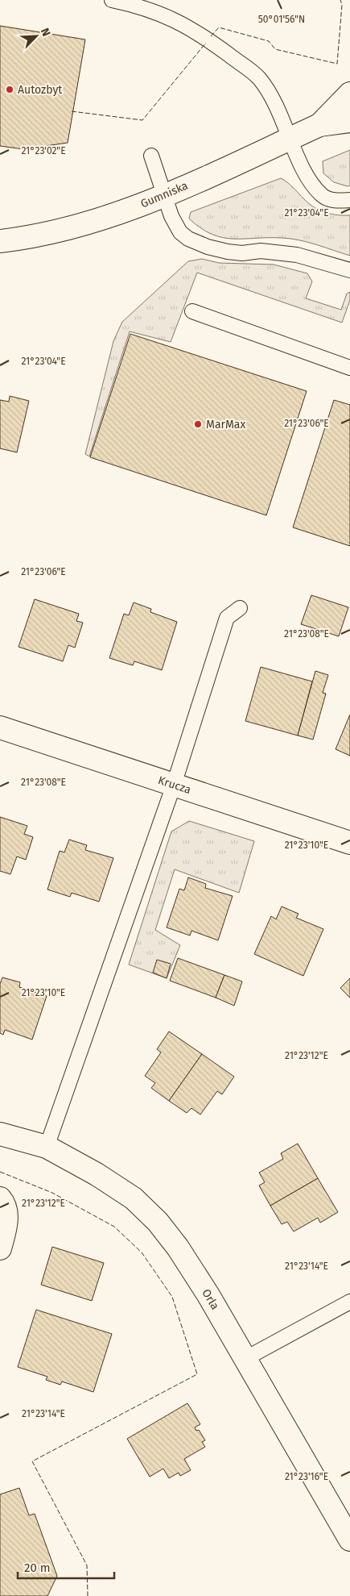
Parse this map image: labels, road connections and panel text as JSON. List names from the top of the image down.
{
  "streets": {
    "street": ["Gumniska", "Krucza", "Orla"]
  },
  "places": ["Autozbyt", "MarMax"],
  "scale_bar": "20 m",
  "north": "top right",
  "coordinates": [
    "50°01'56\"N",
    "21°23'02\"E",
    "21°23'04\"E",
    "21°23'06\"E",
    "21°23'08\"E",
    "21°23'10\"E",
    "21°23'12\"E",
    "21°23'14\"E",
    "21°23'16\"E"
  ]
}
